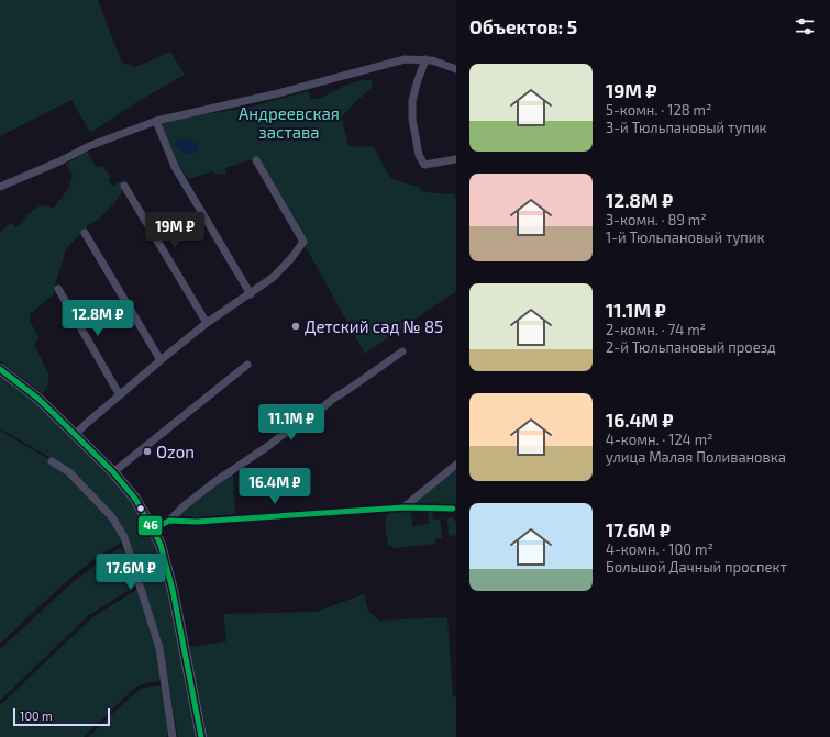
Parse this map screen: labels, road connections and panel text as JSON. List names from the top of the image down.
{
  "parks": ["Андреевская застава"],
  "places": ["Детский сад № 85", "Ozon"],
  "lines": ["transit line 46"],
  "scale_bar": "100 m",
  "page": {
    "heading": "Объектов: 5",
    "list": [
      {
        "name": "19M ₽",
        "note": "5-комн. · 128 m² · 3-й Тюльпановый тупик"
      },
      {
        "name": "12.8M ₽",
        "note": "3-комн. · 89 m² · 1-й Тюльпановый тупик"
      },
      {
        "name": "11.1M ₽",
        "note": "2-комн. · 74 m² · 2-й Тюльпановый проезд"
      },
      {
        "name": "16.4M ₽",
        "note": "4-комн. · 124 m² · улица Малая Поливановка"
      },
      {
        "name": "17.6M ₽",
        "note": "4-комн. · 100 m² · Большой Дачный проспект"
      }
    ],
    "price": [
      "19M ₽",
      "12.8M ₽",
      "11.1M ₽",
      "16.4M ₽",
      "17.6M ₽"
    ],
    "scale": "100 m"
  }
}
